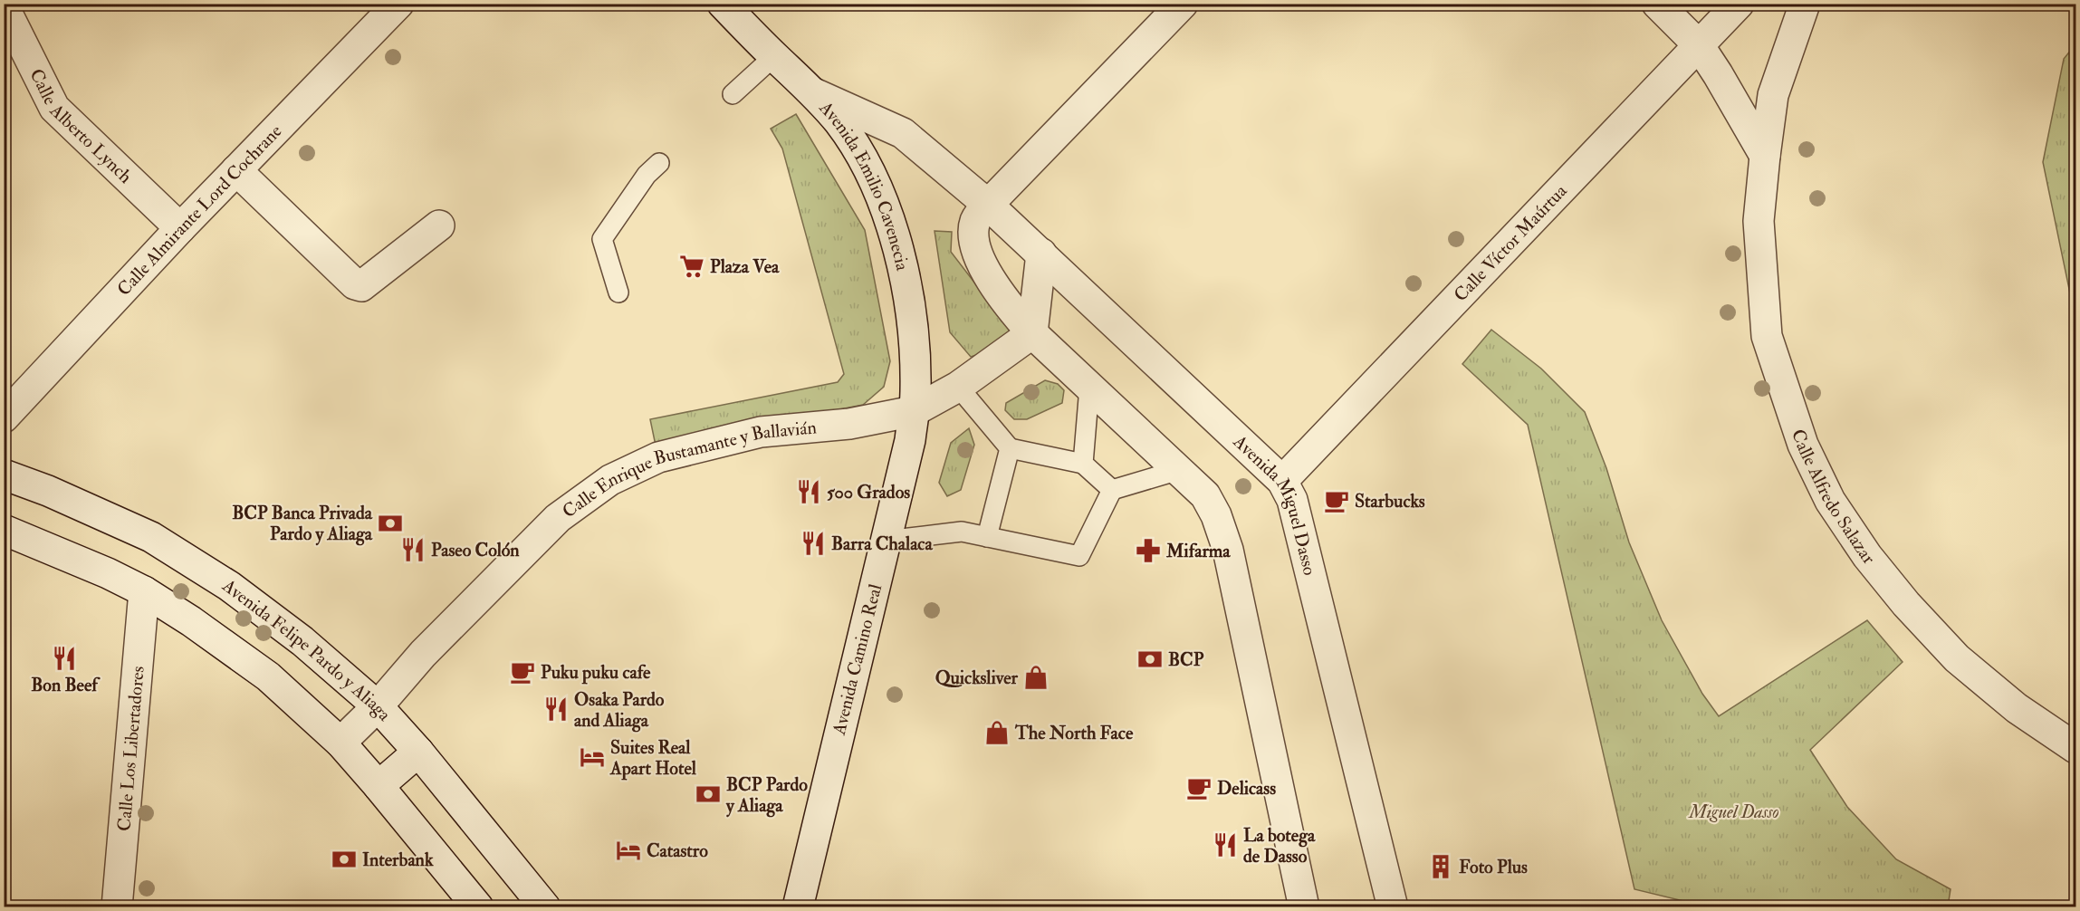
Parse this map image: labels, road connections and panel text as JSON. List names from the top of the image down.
{
  "streets": {
    "street": [
      "Calle Alberto Lynch",
      "Avenida Emilio Cavenecia",
      "Calle Almirante Lord Cochrane",
      "Calle Víctor Maúrtua",
      "Calle Enrique Bustamante y Ballavián",
      "Calle Alfredo Salazar",
      "Avenida Miguel Dasso",
      "Avenida Felipe Pardo y Aliaga",
      "Avenida Camino Real",
      "Calle Los Libertadores"
    ]
  },
  "crossings": [
    ["Calle Alberto Lynch", "Calle Almirante Lord Cochrane"],
    ["Avenida Emilio Cavenecia", "Calle Enrique Bustamante y Ballavián"],
    ["Avenida Emilio Cavenecia", "Avenida Miguel Dasso"],
    ["Avenida Emilio Cavenecia", "Avenida Camino Real"],
    ["Calle Víctor Maúrtua", "Avenida Miguel Dasso"],
    ["Calle Enrique Bustamante y Ballavián", "Avenida Felipe Pardo y Aliaga"],
    ["Calle Enrique Bustamante y Ballavián", "Avenida Camino Real"]
  ],
  "parks": ["Miguel Dasso"],
  "places": {
    "supermarket": ["Plaza Vea"],
    "restaurant": [
      "500 Grados",
      "Barra Chalaca",
      "Paseo Colón",
      "Bon Beef",
      "Osaka Pardo and Aliaga",
      "La botega de Dasso"
    ],
    "cafe": ["Starbucks", "Puku puku cafe", "Delicass"],
    "bank": [
      "BCP Banca Privada Pardo y Aliaga",
      "BCP",
      "BCP Pardo y Aliaga",
      "Interbank"
    ],
    "pharmacy": ["Mifarma"],
    "shop": ["Quicksliver", "The North Face"],
    "hotel": ["Suites Real Apart Hotel", "Catastro"],
    "building": ["Foto Plus"]
  }
}
